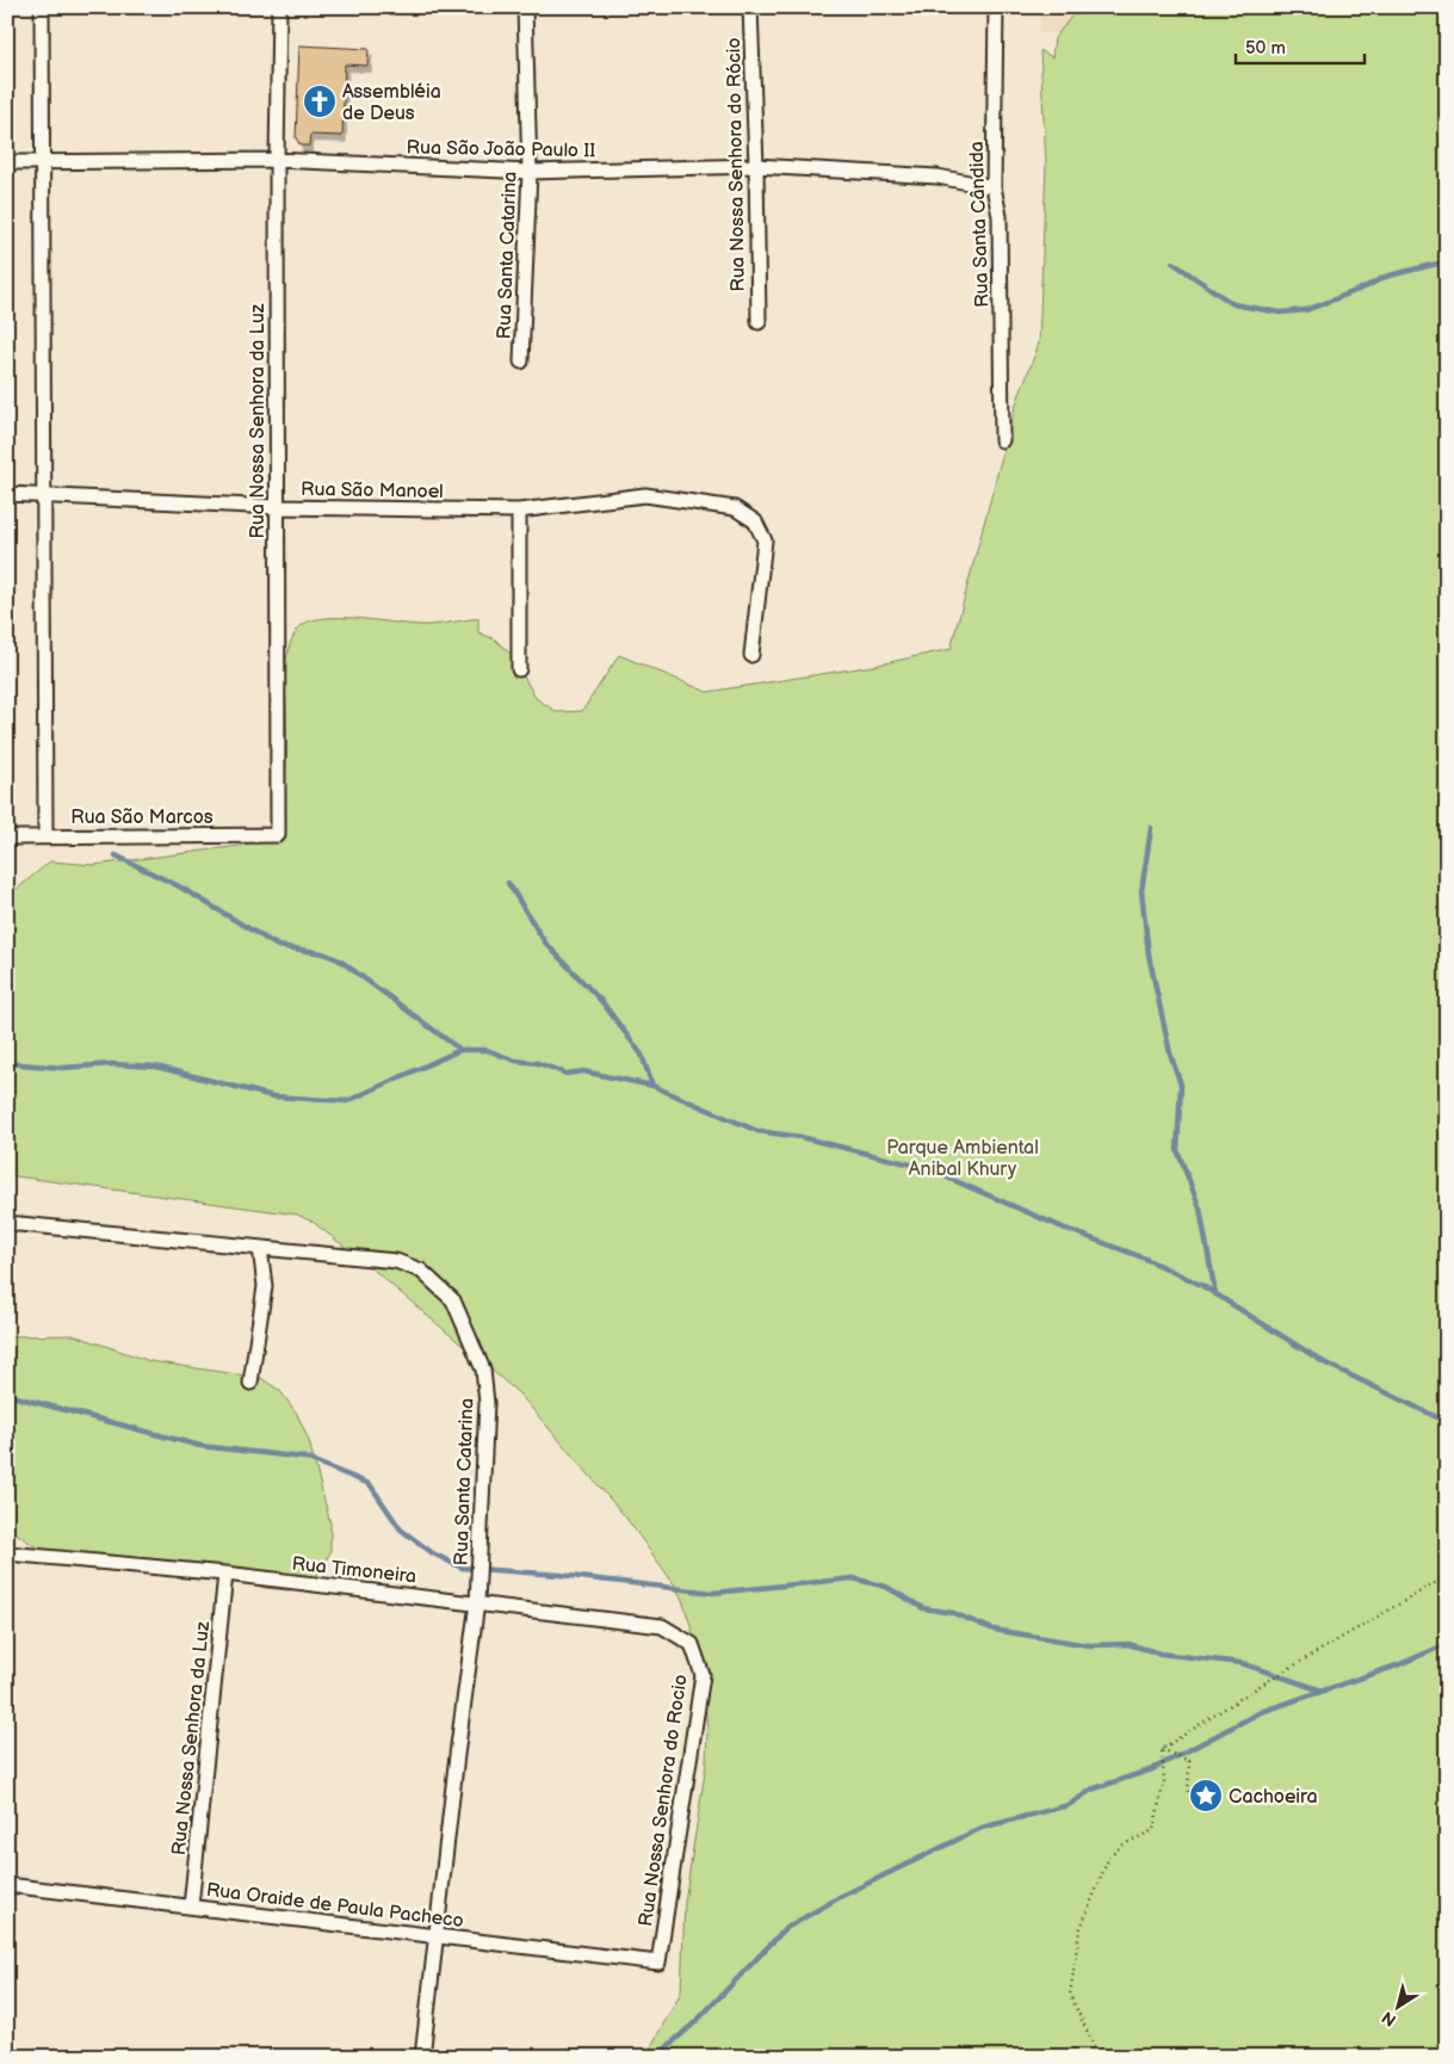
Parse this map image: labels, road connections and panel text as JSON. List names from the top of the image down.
{
  "streets": {
    "street": [
      "Rua São João Paulo II",
      "Rua Nossa Senhora do Rócio",
      "Rua Santa Cândida",
      "Rua Santa Catarina",
      "Rua Nossa Senhora da Luz",
      "Rua São Manoel",
      "Rua São Marcos",
      "Rua Timoneira",
      "Rua Nossa Senhora do Rocio",
      "Rua Oraide de Paula Pacheco"
    ]
  },
  "crossings": [
    ["Rua São João Paulo II", "Rua Nossa Senhora do Rócio"],
    ["Rua São João Paulo II", "Rua Santa Cândida"],
    ["Rua São João Paulo II", "Rua Santa Catarina"],
    ["Rua São João Paulo II", "Rua Nossa Senhora da Luz"],
    ["Rua Santa Catarina", "Rua Timoneira"],
    ["Rua Santa Catarina", "Rua Oraide de Paula Pacheco"],
    ["Rua Nossa Senhora da Luz", "Rua São Manoel"],
    ["Rua Nossa Senhora da Luz", "Rua São Marcos"],
    ["Rua Nossa Senhora da Luz", "Rua Timoneira"],
    ["Rua Nossa Senhora da Luz", "Rua Oraide de Paula Pacheco"],
    ["Rua Timoneira", "Rua Nossa Senhora do Rocio"],
    ["Rua Nossa Senhora do Rocio", "Rua Oraide de Paula Pacheco"]
  ],
  "parks": ["Parque Ambiental Anibal Khury"],
  "places": {
    "church": ["Assembléia de Deus"],
    "place": ["Cachoeira"]
  },
  "scale_bar": "50 m",
  "north": "bottom left"
}
